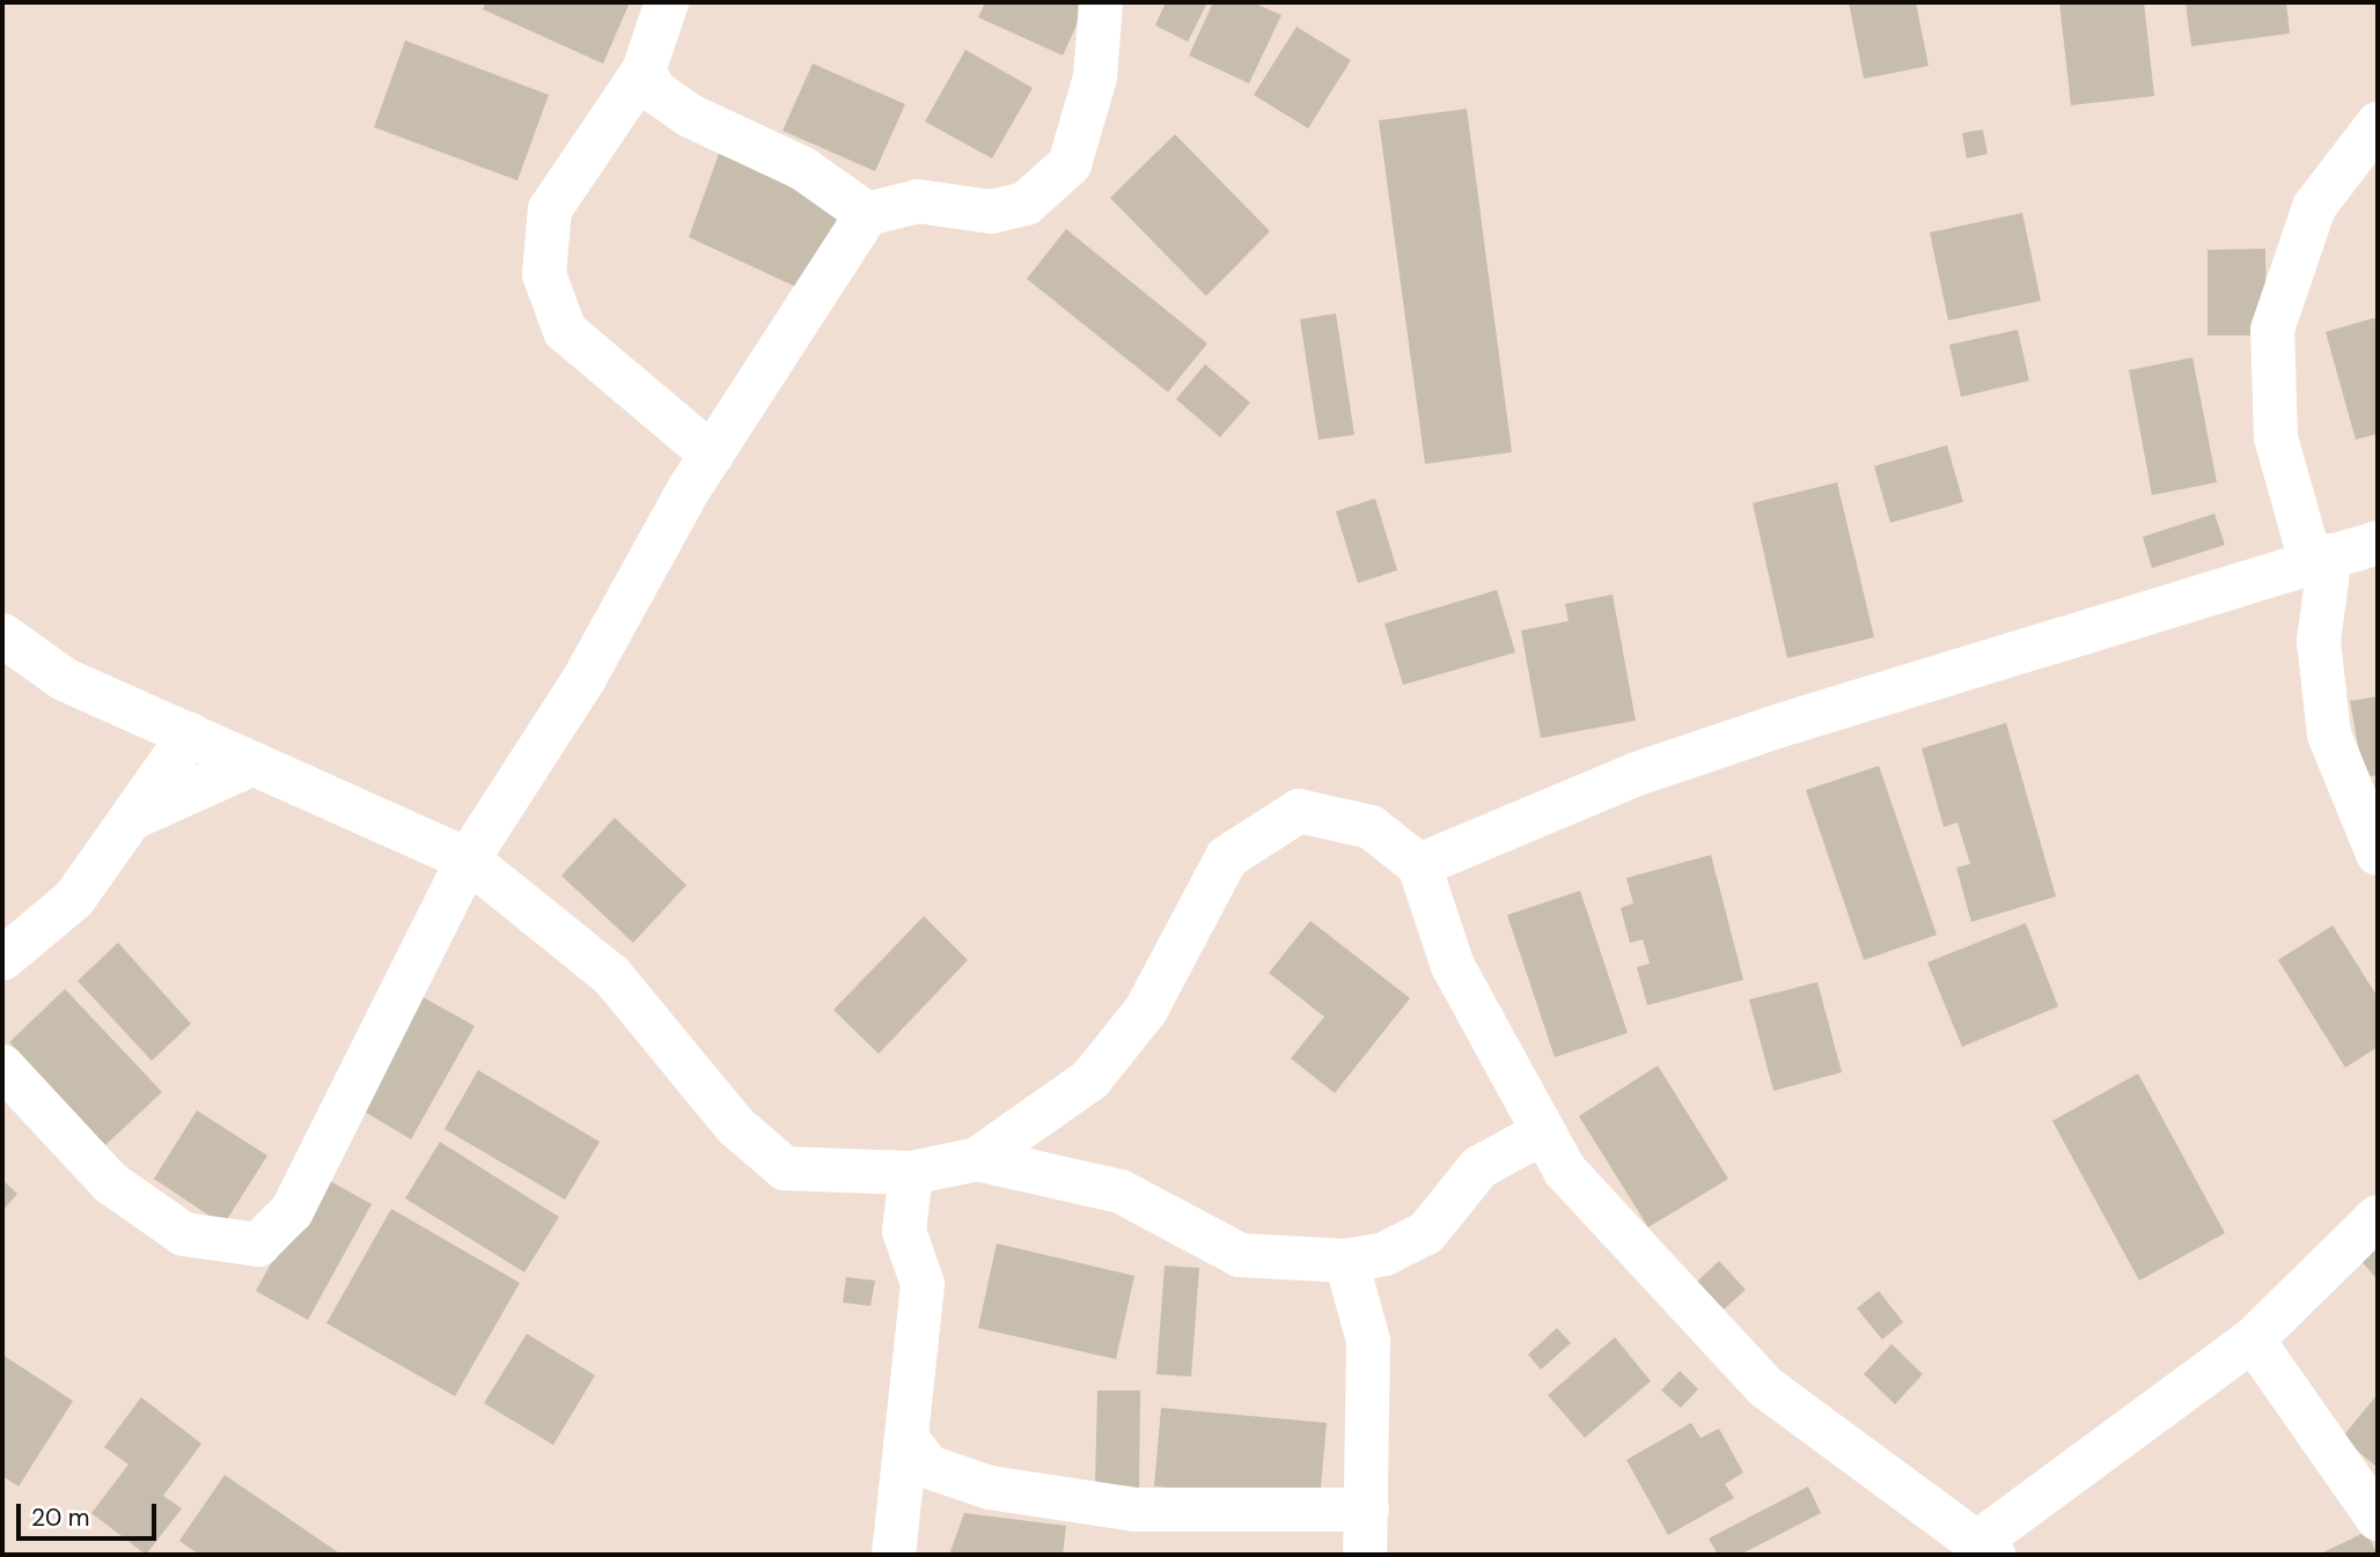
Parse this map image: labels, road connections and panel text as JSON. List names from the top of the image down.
{
  "scale_bar": "20 m"
}
